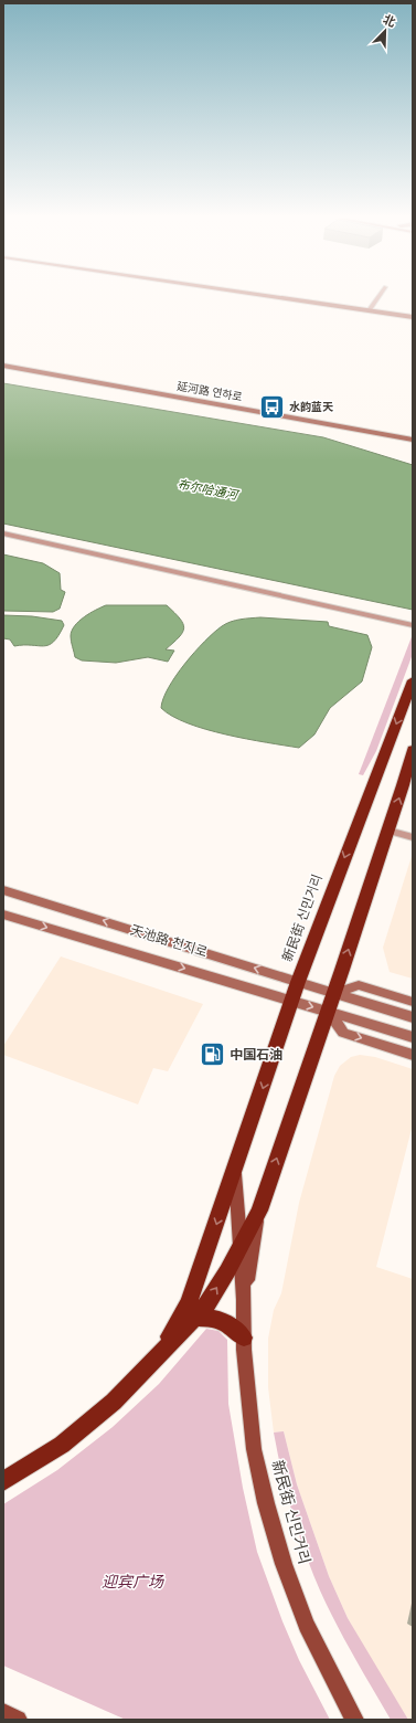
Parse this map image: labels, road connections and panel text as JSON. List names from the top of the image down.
{
  "streets": {
    "highway": ["新民街 신민거리"],
    "main road": ["延河路 연하로", "天池路 천지로"]
  },
  "crossings": [
    ["新民街 신민거리", "天池路 천지로"]
  ],
  "water": ["布尔哈通河"],
  "parks": ["迎宾广场"],
  "places": {
    "bus stop": ["水韵蓝天"],
    "fuel station": ["中国石油"]
  },
  "north": "top right"
}
